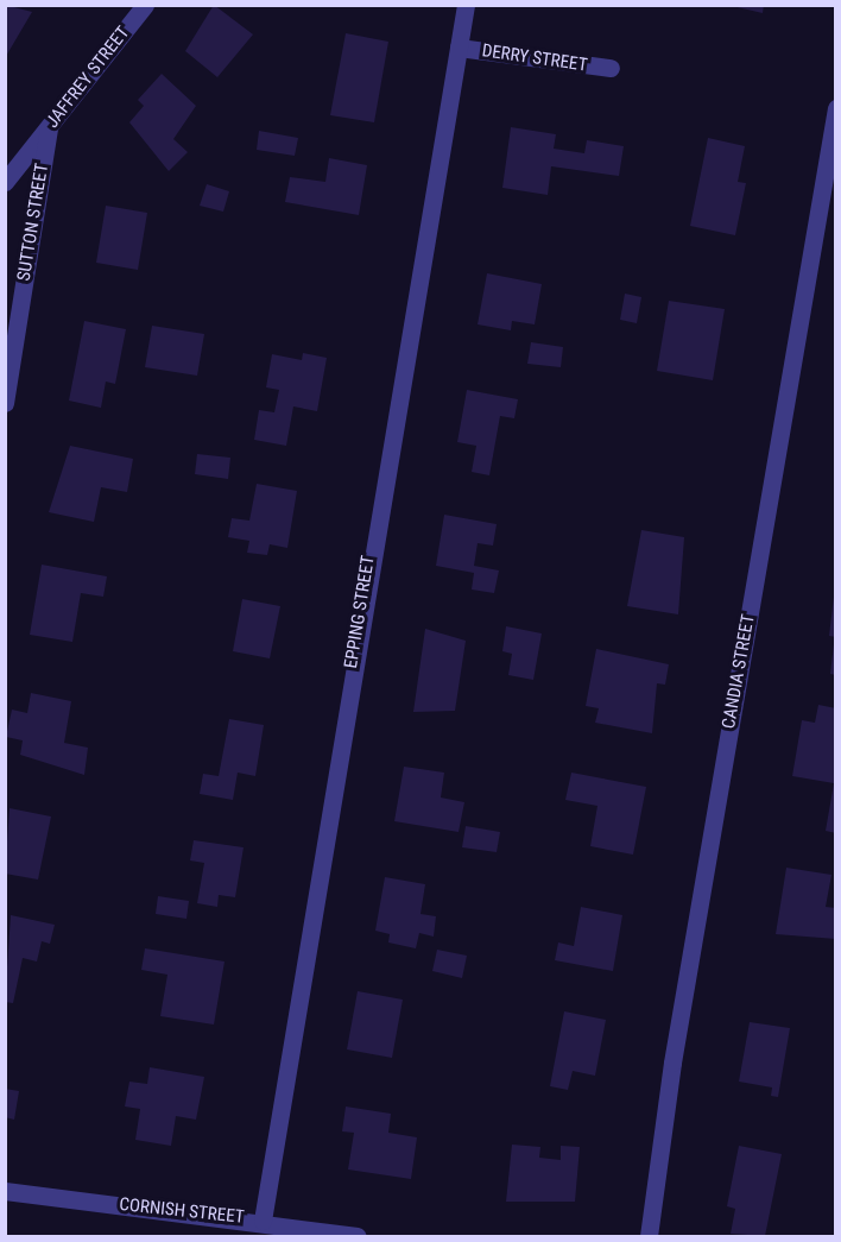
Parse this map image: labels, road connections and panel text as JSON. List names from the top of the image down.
{
  "streets": {
    "street": [
      "DERRY STREET",
      "JAFFREY STREET",
      "SUTTON STREET",
      "EPPING STREET",
      "CANDIA STREET",
      "CORNISH STREET"
    ]
  },
  "crossings": [
    ["DERRY STREET", "EPPING STREET"],
    ["JAFFREY STREET", "SUTTON STREET"],
    ["EPPING STREET", "CORNISH STREET"]
  ]
}
